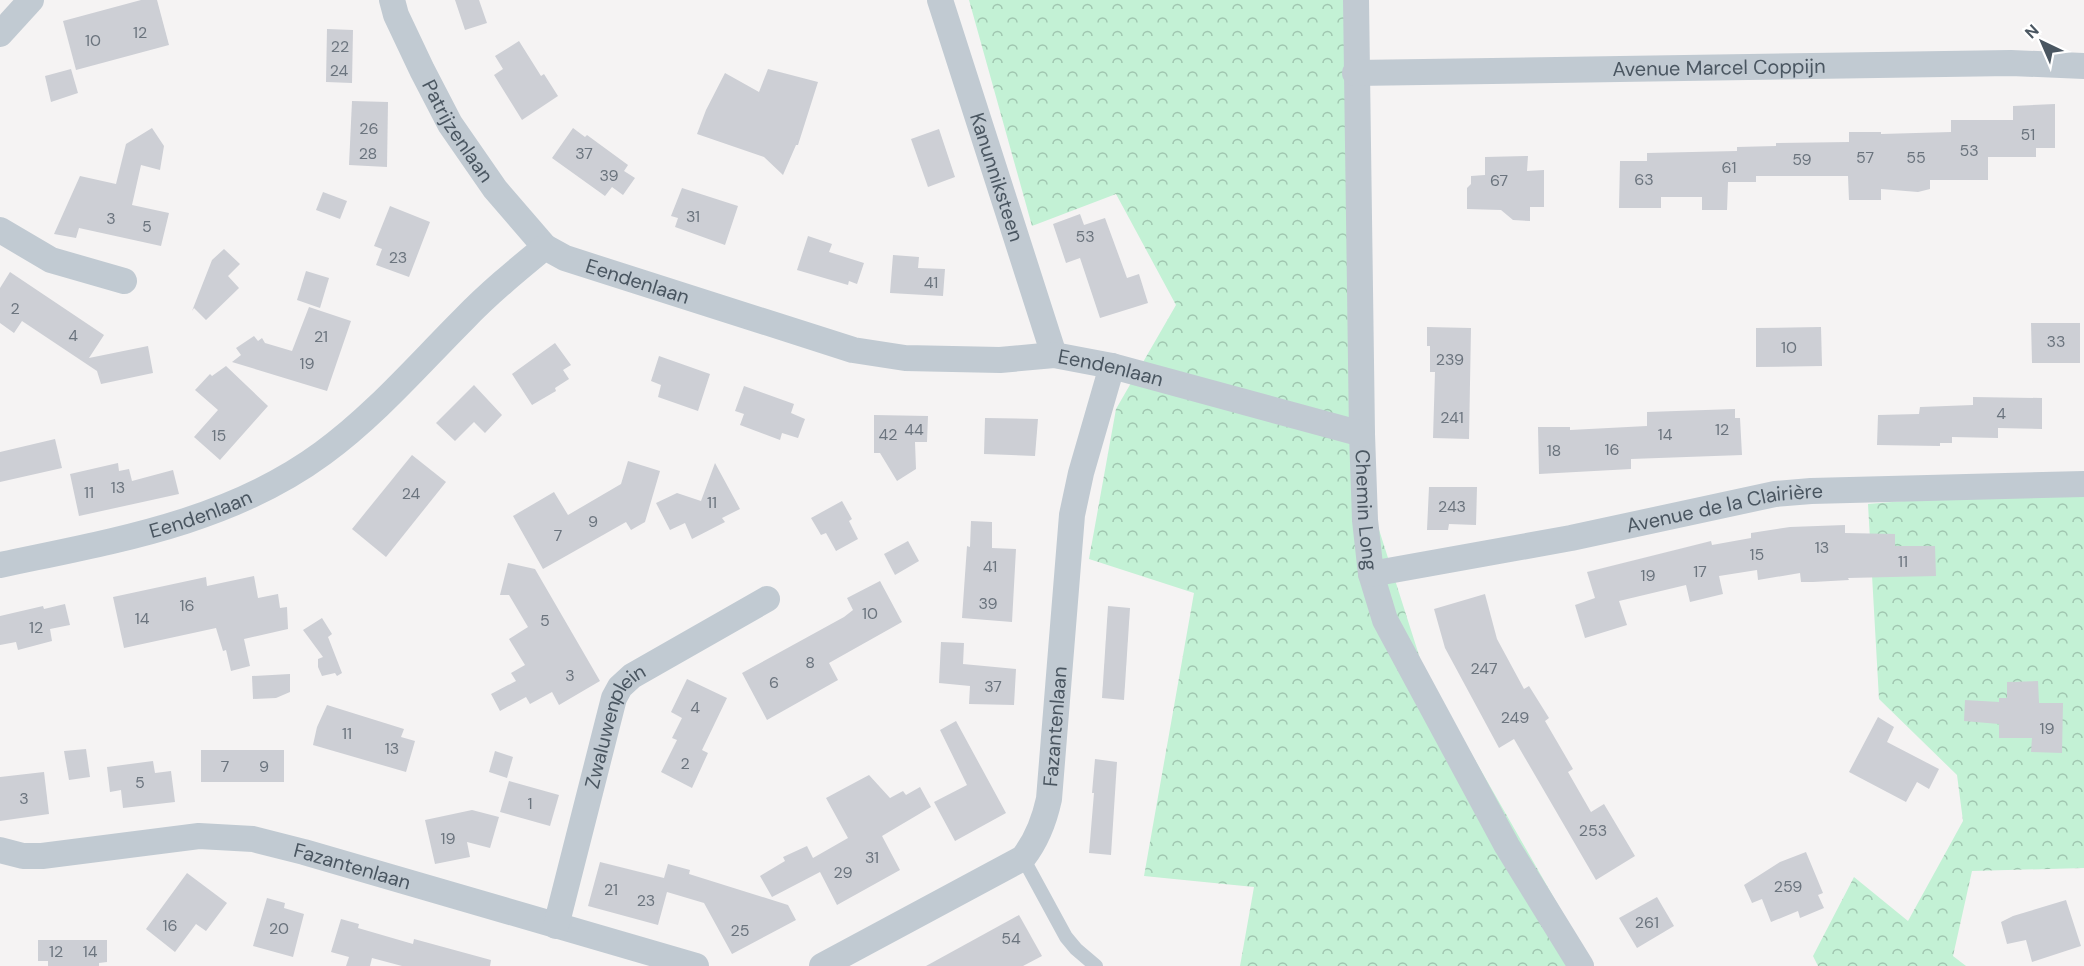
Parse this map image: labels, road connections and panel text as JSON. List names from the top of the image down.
{
  "streets": {
    "street": [
      "Avenue Marcel Coppijn",
      "Patrijzenlaan",
      "Kanunniksteen",
      "Eendenlaan",
      "Avenue de la Clairière",
      "Chemin Long",
      "Fazantenlaan",
      "Zwaluwenplein"
    ]
  },
  "crossings": [
    ["Avenue Marcel Coppijn", "Chemin Long"],
    ["Patrijzenlaan", "Eendenlaan"],
    ["Kanunniksteen", "Eendenlaan"],
    ["Eendenlaan", "Chemin Long"],
    ["Eendenlaan", "Fazantenlaan"],
    ["Avenue de la Clairière", "Chemin Long"],
    ["Fazantenlaan", "Zwaluwenplein"]
  ],
  "house_numbers": [
    "12",
    "10",
    "22",
    "24",
    "26",
    "51",
    "53",
    "28",
    "37",
    "57",
    "55",
    "59",
    "61",
    "39",
    "63",
    "67",
    "31",
    "3",
    "5",
    "53",
    "23",
    "41",
    "2",
    "4",
    "21",
    "33",
    "10",
    "239",
    "19",
    "4",
    "241",
    "44",
    "12",
    "42",
    "14",
    "15",
    "16",
    "18",
    "13",
    "11",
    "24",
    "11",
    "243",
    "9",
    "7",
    "13",
    "15",
    "11",
    "41",
    "17",
    "19",
    "39",
    "16",
    "10",
    "14",
    "5",
    "12",
    "8",
    "247",
    "3",
    "6",
    "37",
    "4",
    "249",
    "19",
    "11",
    "13",
    "2",
    "7",
    "9",
    "5",
    "3",
    "1",
    "253",
    "19",
    "31",
    "29",
    "259",
    "21",
    "23",
    "261",
    "16",
    "20",
    "25",
    "54",
    "12",
    "14"
  ],
  "north": "top left"
}
